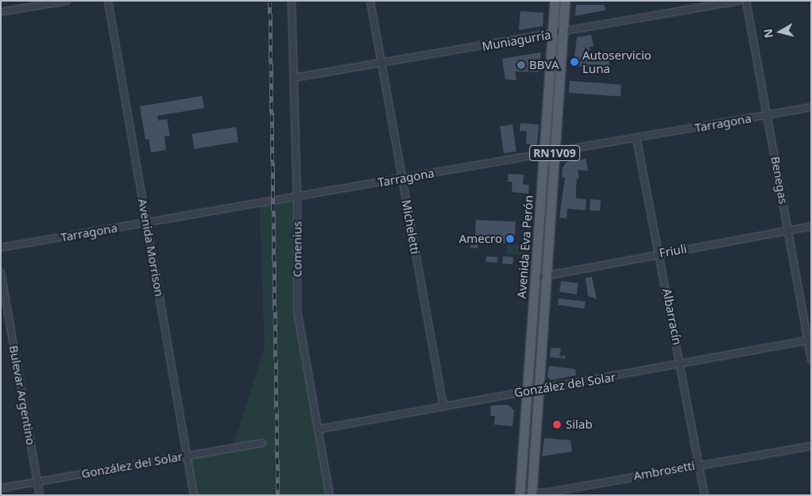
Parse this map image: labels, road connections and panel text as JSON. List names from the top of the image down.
{
  "streets": {
    "main road": ["RN1V09", "Avenida Eva Perón"],
    "street": [
      "Muniagurría",
      "Tarragona",
      "Benegas",
      "Micheletti",
      "Avenida Morrison",
      "Comenius",
      "Friuli",
      "Albarracín",
      "González del Solar",
      "Bulevar Argentino",
      "Ambrosetti"
    ]
  },
  "crossings": [
    ["Muniagurría", "Micheletti"],
    ["Muniagurría", "Avenida Eva Perón"],
    ["Muniagurría", "Comenius"],
    ["Tarragona", "Benegas"],
    ["Tarragona", "Micheletti"],
    ["Tarragona", "Avenida Eva Perón"],
    ["Tarragona", "Avenida Morrison"],
    ["Tarragona", "Comenius"],
    ["Tarragona", "Albarracín"],
    ["Benegas", "Friuli"],
    ["Benegas", "González del Solar"],
    ["Micheletti", "González del Solar"],
    ["Avenida Eva Perón", "Friuli"],
    ["Avenida Eva Perón", "González del Solar"],
    ["Avenida Eva Perón", "Ambrosetti"],
    ["Avenida Morrison", "González del Solar"],
    ["Comenius", "González del Solar"],
    ["Friuli", "Albarracín"],
    ["Albarracín", "González del Solar"],
    ["Albarracín", "Ambrosetti"],
    ["González del Solar", "Bulevar Argentino"]
  ],
  "places": [
    "Autoservicio Luna",
    "BBVA",
    "Amecro",
    "Silab"
  ],
  "north": "left"
}
